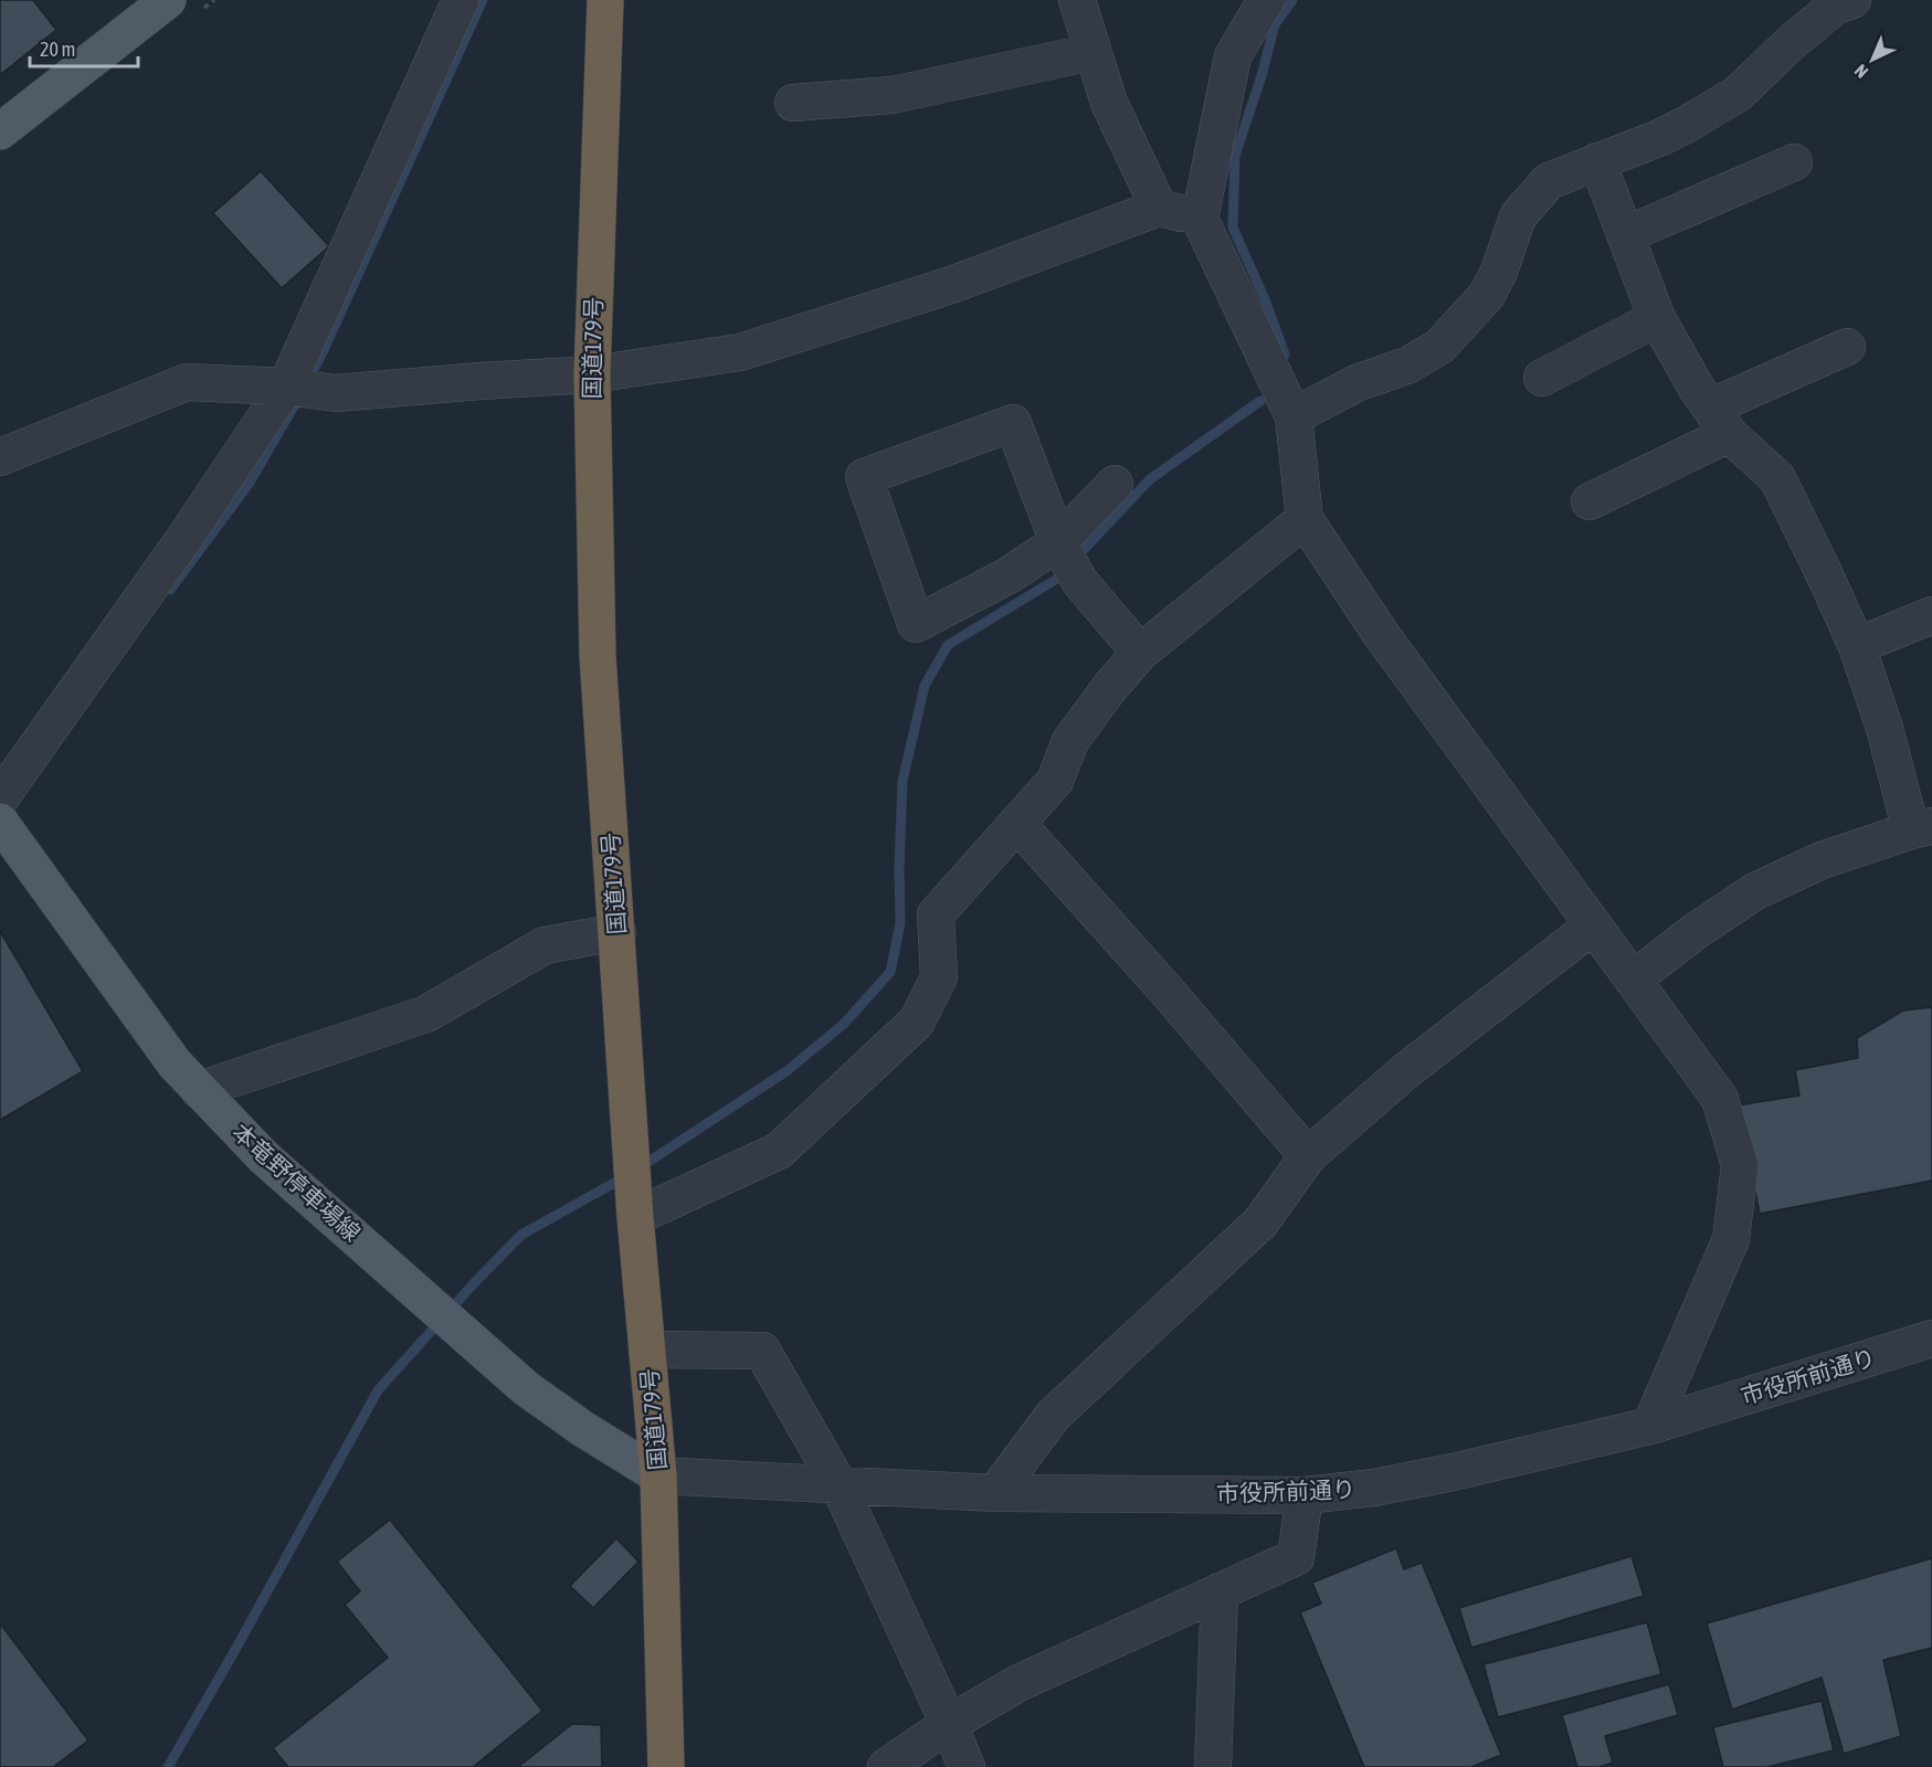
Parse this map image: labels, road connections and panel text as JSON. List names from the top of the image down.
{
  "streets": {
    "highway": ["国道179号"],
    "main road": ["本竜野停車場線"],
    "street": ["市役所前通り"]
  },
  "crossings": [
    ["国道179号", "本竜野停車場線"],
    ["国道179号", "市役所前通り"],
    ["本竜野停車場線", "市役所前通り"]
  ],
  "scale_bar": "20 m",
  "north": "bottom left"
}
